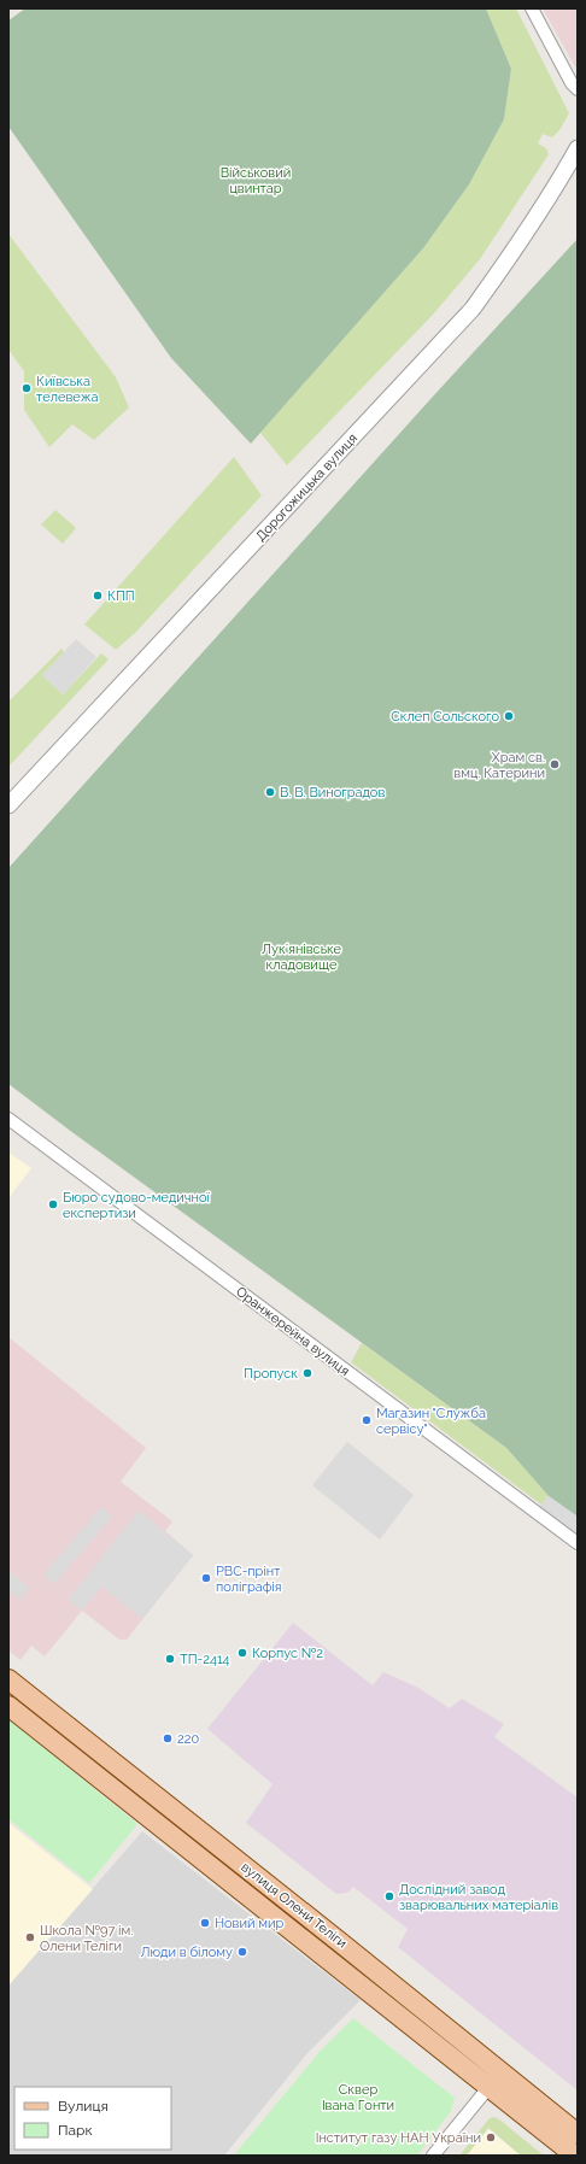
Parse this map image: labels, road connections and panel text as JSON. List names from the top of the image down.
{
  "streets": {
    "main road": ["вулиця Олени Теліги"],
    "street": ["Дорогожицька вулиця", "Оранжерейна вулиця"]
  },
  "parks": ["Військовий цвинтар", "Лукʼянівське кладовище", "Сквер Івана Гонти"],
  "places": [
    "Київська телевежа",
    "КПП",
    "Склеп Сольского",
    "Храм св. вмц. Катерини",
    "В. В. Виноградов",
    "Бюро судово-медичної експертизи",
    "Пропуск",
    "Магазин \"Служба сервісу\"",
    "РВС-прінт поліграфія",
    "Корпус №2",
    "ТП-2414",
    "220",
    "Дослідний завод зварювальних матеріалів",
    "Новий мир",
    "Школа №97 ім. Олени Теліги",
    "Люди в білому",
    "Інститут газу НАН України"
  ],
  "legend": ["Вулиця", "Парк"]
}
